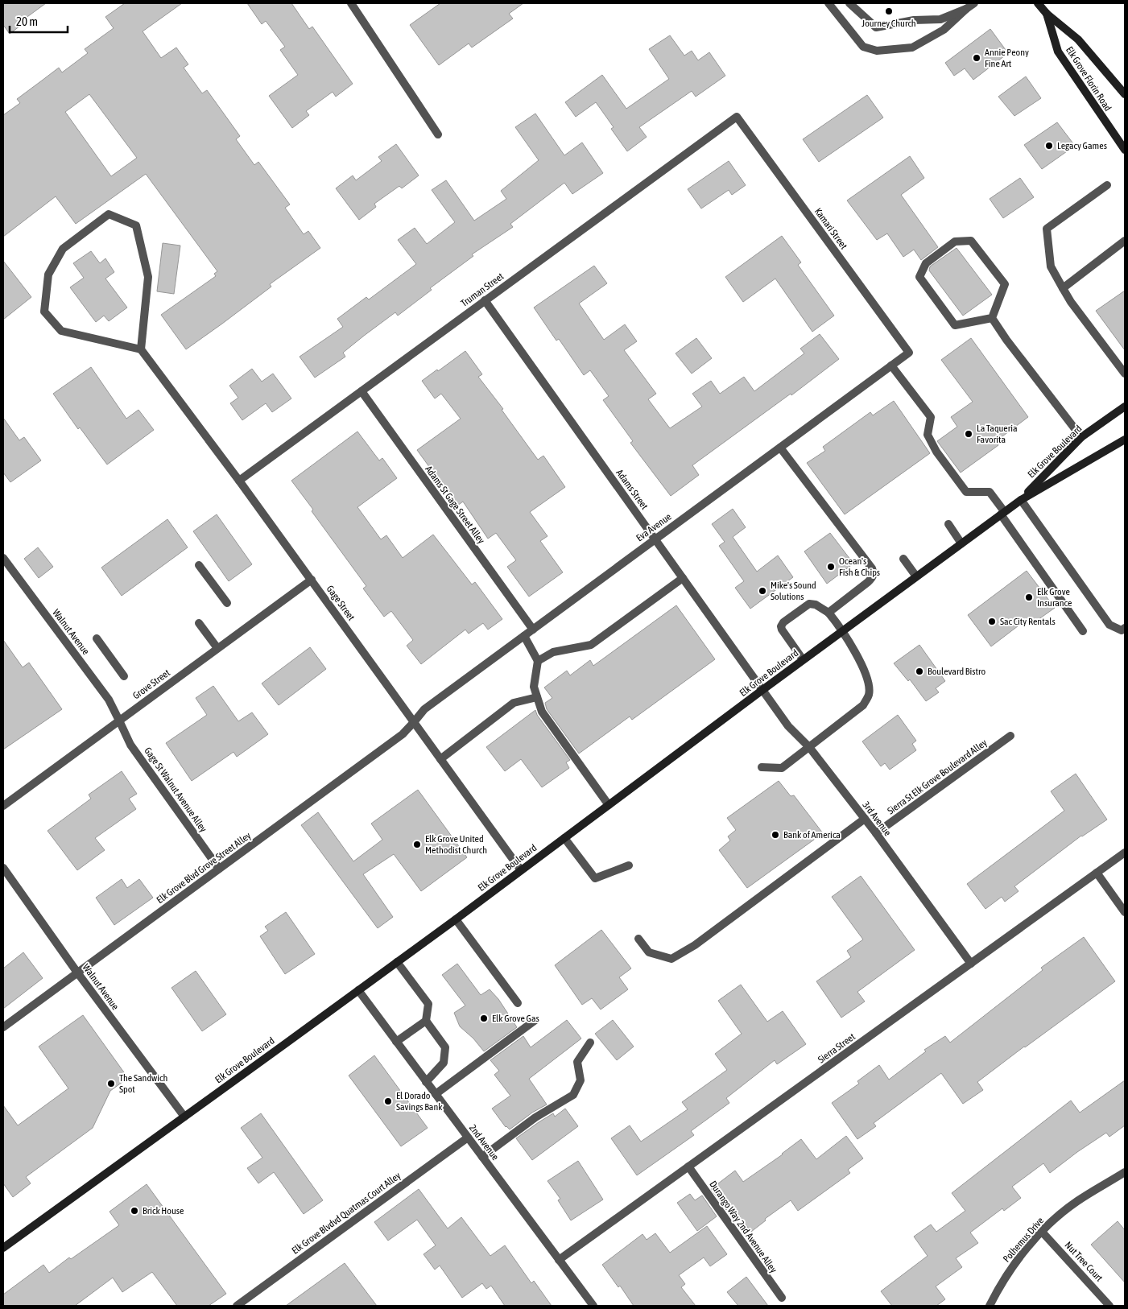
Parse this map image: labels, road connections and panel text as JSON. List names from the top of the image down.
{
  "streets": {
    "main road": ["Elk Grove Florin Road", "Elk Grove Boulevard"],
    "street": [
      "Kamari Street",
      "Truman Street",
      "Adams Street",
      "Adams St Gage Street Alley",
      "Eva Avenue",
      "Gage Street",
      "Walnut Avenue",
      "Grove Street",
      "Sierra St Elk Grove Boulevard Alley",
      "Gage St Walnut Avenue Alley",
      "3rd Avenue",
      "Elk Grove Blvd Grove Street Alley",
      "Sierra Street",
      "2nd Avenue",
      "Elk Grove Blvdvd Quatmas Court Alley",
      "Durango Way 2nd Avenue Alley",
      "Polhemus Drive",
      "Nut Tree Court"
    ]
  },
  "crossings": [
    ["Kamari Street", "Truman Street"],
    ["Kamari Street", "Eva Avenue"],
    ["Truman Street", "Adams Street"],
    ["Truman Street", "Adams St Gage Street Alley"],
    ["Truman Street", "Gage Street"],
    ["Elk Grove Boulevard", "Adams Street"],
    ["Elk Grove Boulevard", "Gage Street"],
    ["Elk Grove Boulevard", "Walnut Avenue"],
    ["Elk Grove Boulevard", "3rd Avenue"],
    ["Elk Grove Boulevard", "2nd Avenue"],
    ["Adams Street", "Eva Avenue"],
    ["Adams Street", "3rd Avenue"],
    ["Adams St Gage Street Alley", "Eva Avenue"],
    ["Eva Avenue", "Gage Street"],
    ["Eva Avenue", "Elk Grove Blvd Grove Street Alley"],
    ["Gage Street", "Grove Street"],
    ["Gage Street", "Elk Grove Blvd Grove Street Alley"],
    ["Walnut Avenue", "Grove Street"],
    ["Walnut Avenue", "Gage St Walnut Avenue Alley"],
    ["Walnut Avenue", "Elk Grove Blvd Grove Street Alley"],
    ["Grove Street", "Gage St Walnut Avenue Alley"],
    ["Sierra St Elk Grove Boulevard Alley", "3rd Avenue"],
    ["Gage St Walnut Avenue Alley", "Elk Grove Blvd Grove Street Alley"],
    ["3rd Avenue", "Sierra Street"],
    ["Sierra Street", "2nd Avenue"],
    ["Sierra Street", "Durango Way 2nd Avenue Alley"],
    ["2nd Avenue", "Elk Grove Blvdvd Quatmas Court Alley"],
    ["Polhemus Drive", "Nut Tree Court"]
  ],
  "places": [
    "Journey Church",
    "Annie Peony Fine Art",
    "Legacy Games",
    "La Taqueria Favorita",
    "Ocean's Fish & Chips",
    "Mike's Sound Solutions",
    "Elk Grove Insurance",
    "Sac City Rentals",
    "Boulevard Bistro",
    "Bank of America",
    "Elk Grove United Methodist Church",
    "Elk Grove Gas",
    "The Sandwich Spot",
    "El Dorado Savings Bank",
    "Brick House"
  ],
  "scale_bar": "20 m"
}
